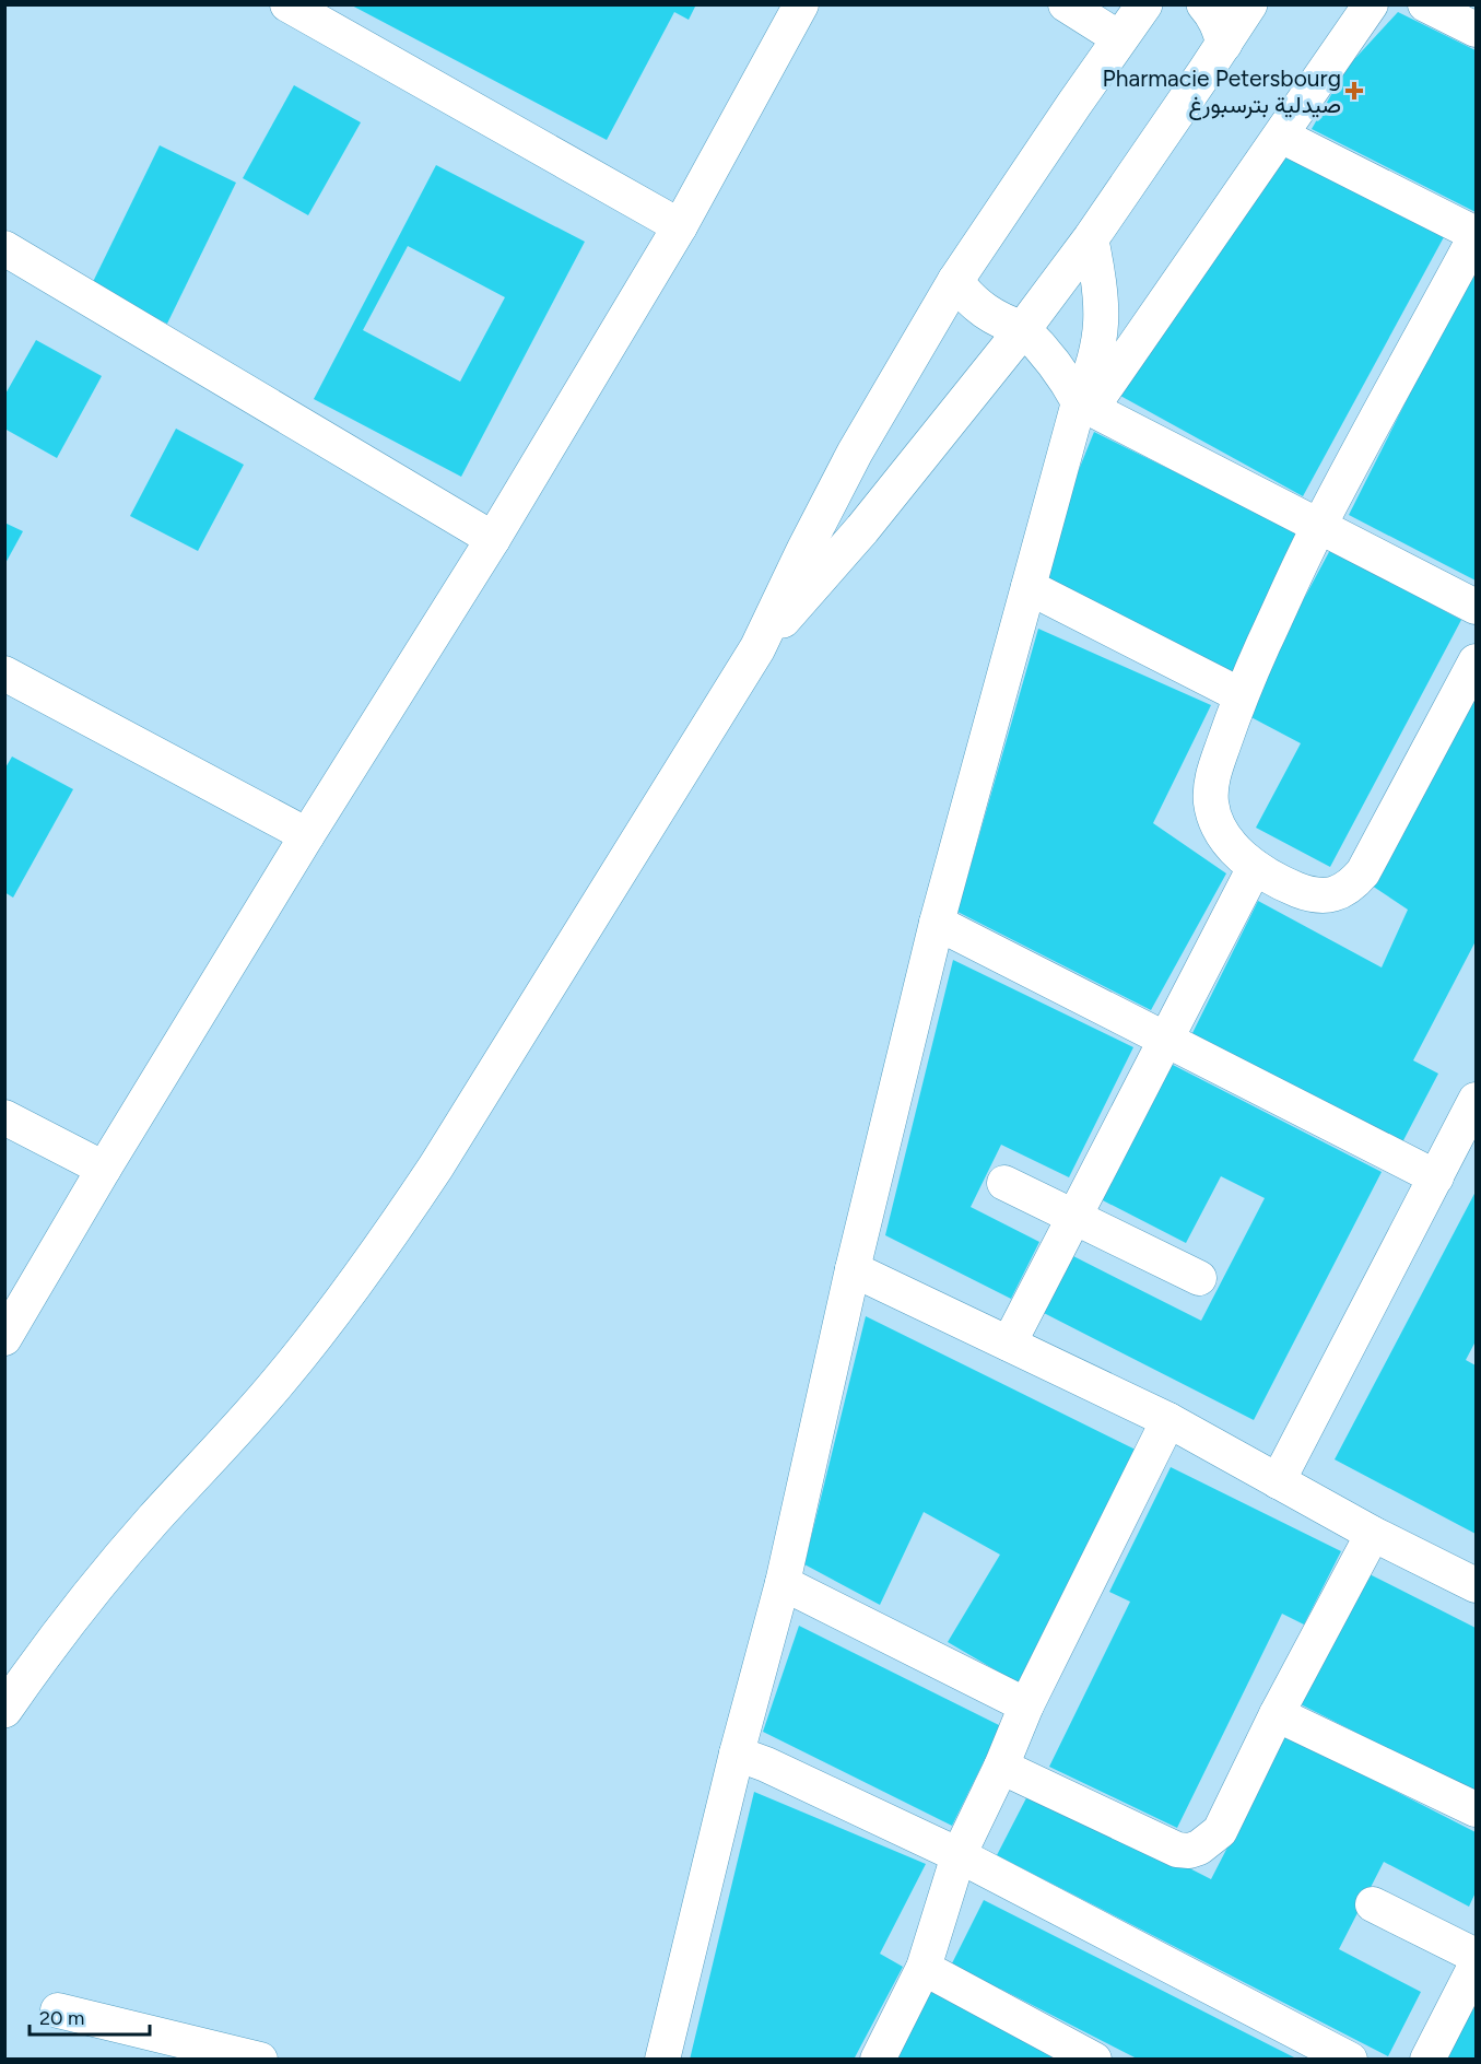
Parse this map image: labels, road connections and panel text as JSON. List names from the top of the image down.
{
  "places": {
    "health": ["Pharmacie Petersbourg صيدلية بترسبورغ"]
  },
  "scale_bar": "20 m"
}
